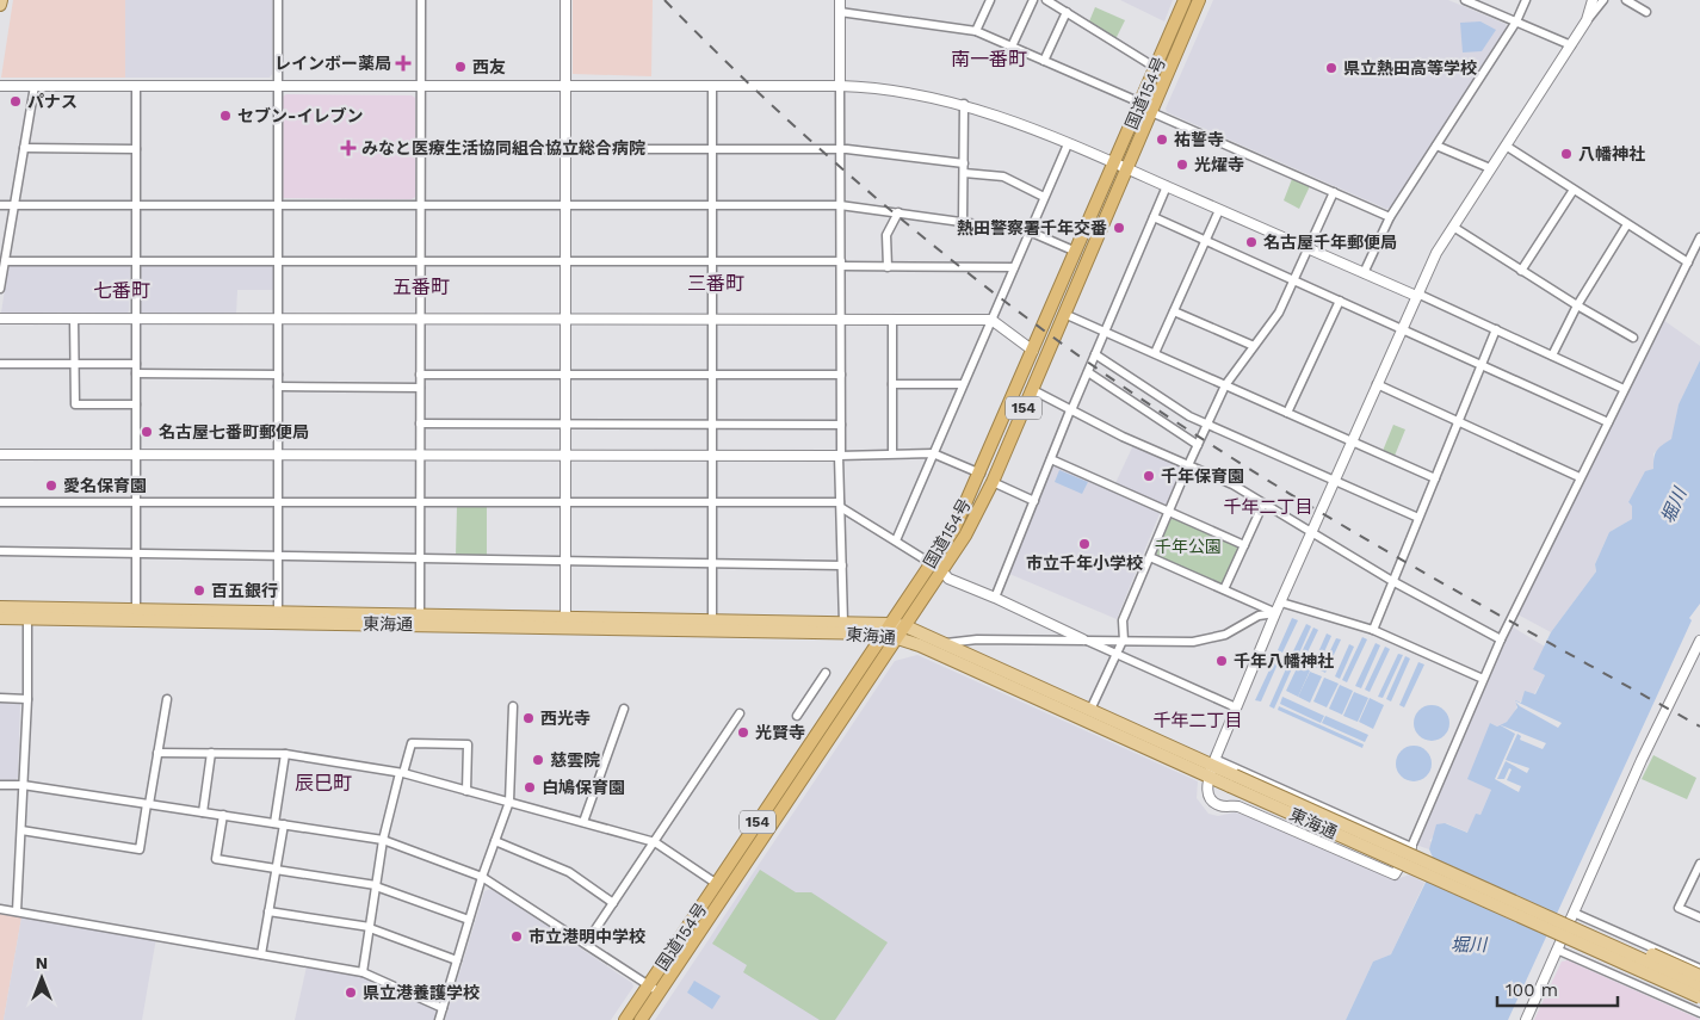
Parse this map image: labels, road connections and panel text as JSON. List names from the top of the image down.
{
  "streets": {
    "highway": ["国道154号", "154"],
    "main road": ["東海通"]
  },
  "crossings": [
    ["国道154号", "東海通"]
  ],
  "districts": [
    "南一番町",
    "三番町",
    "五番町",
    "七番町",
    "千年二丁目",
    "千年二丁目",
    "辰巳町"
  ],
  "water": ["堀川"],
  "parks": ["千年公園"],
  "places": {
    "health": ["レインボー薬局", "みなと医療生活協同組合協立総合病院"],
    "other": [
      "西友",
      "県立熱田高等学校",
      "パナス",
      "セブン-イレブン",
      "祐誓寺",
      "八幡神社",
      "光燿寺",
      "熱田警察署千年交番",
      "名古屋千年郵便局",
      "名古屋七番町郵便局",
      "千年保育園",
      "愛名保育園",
      "市立千年小学校",
      "百五銀行",
      "千年八幡神社",
      "西光寺",
      "光賢寺",
      "慈雲院",
      "白鳩保育園",
      "市立港明中学校",
      "県立港養護学校"
    ]
  },
  "scale_bar": "100 m",
  "north": "top"
}
